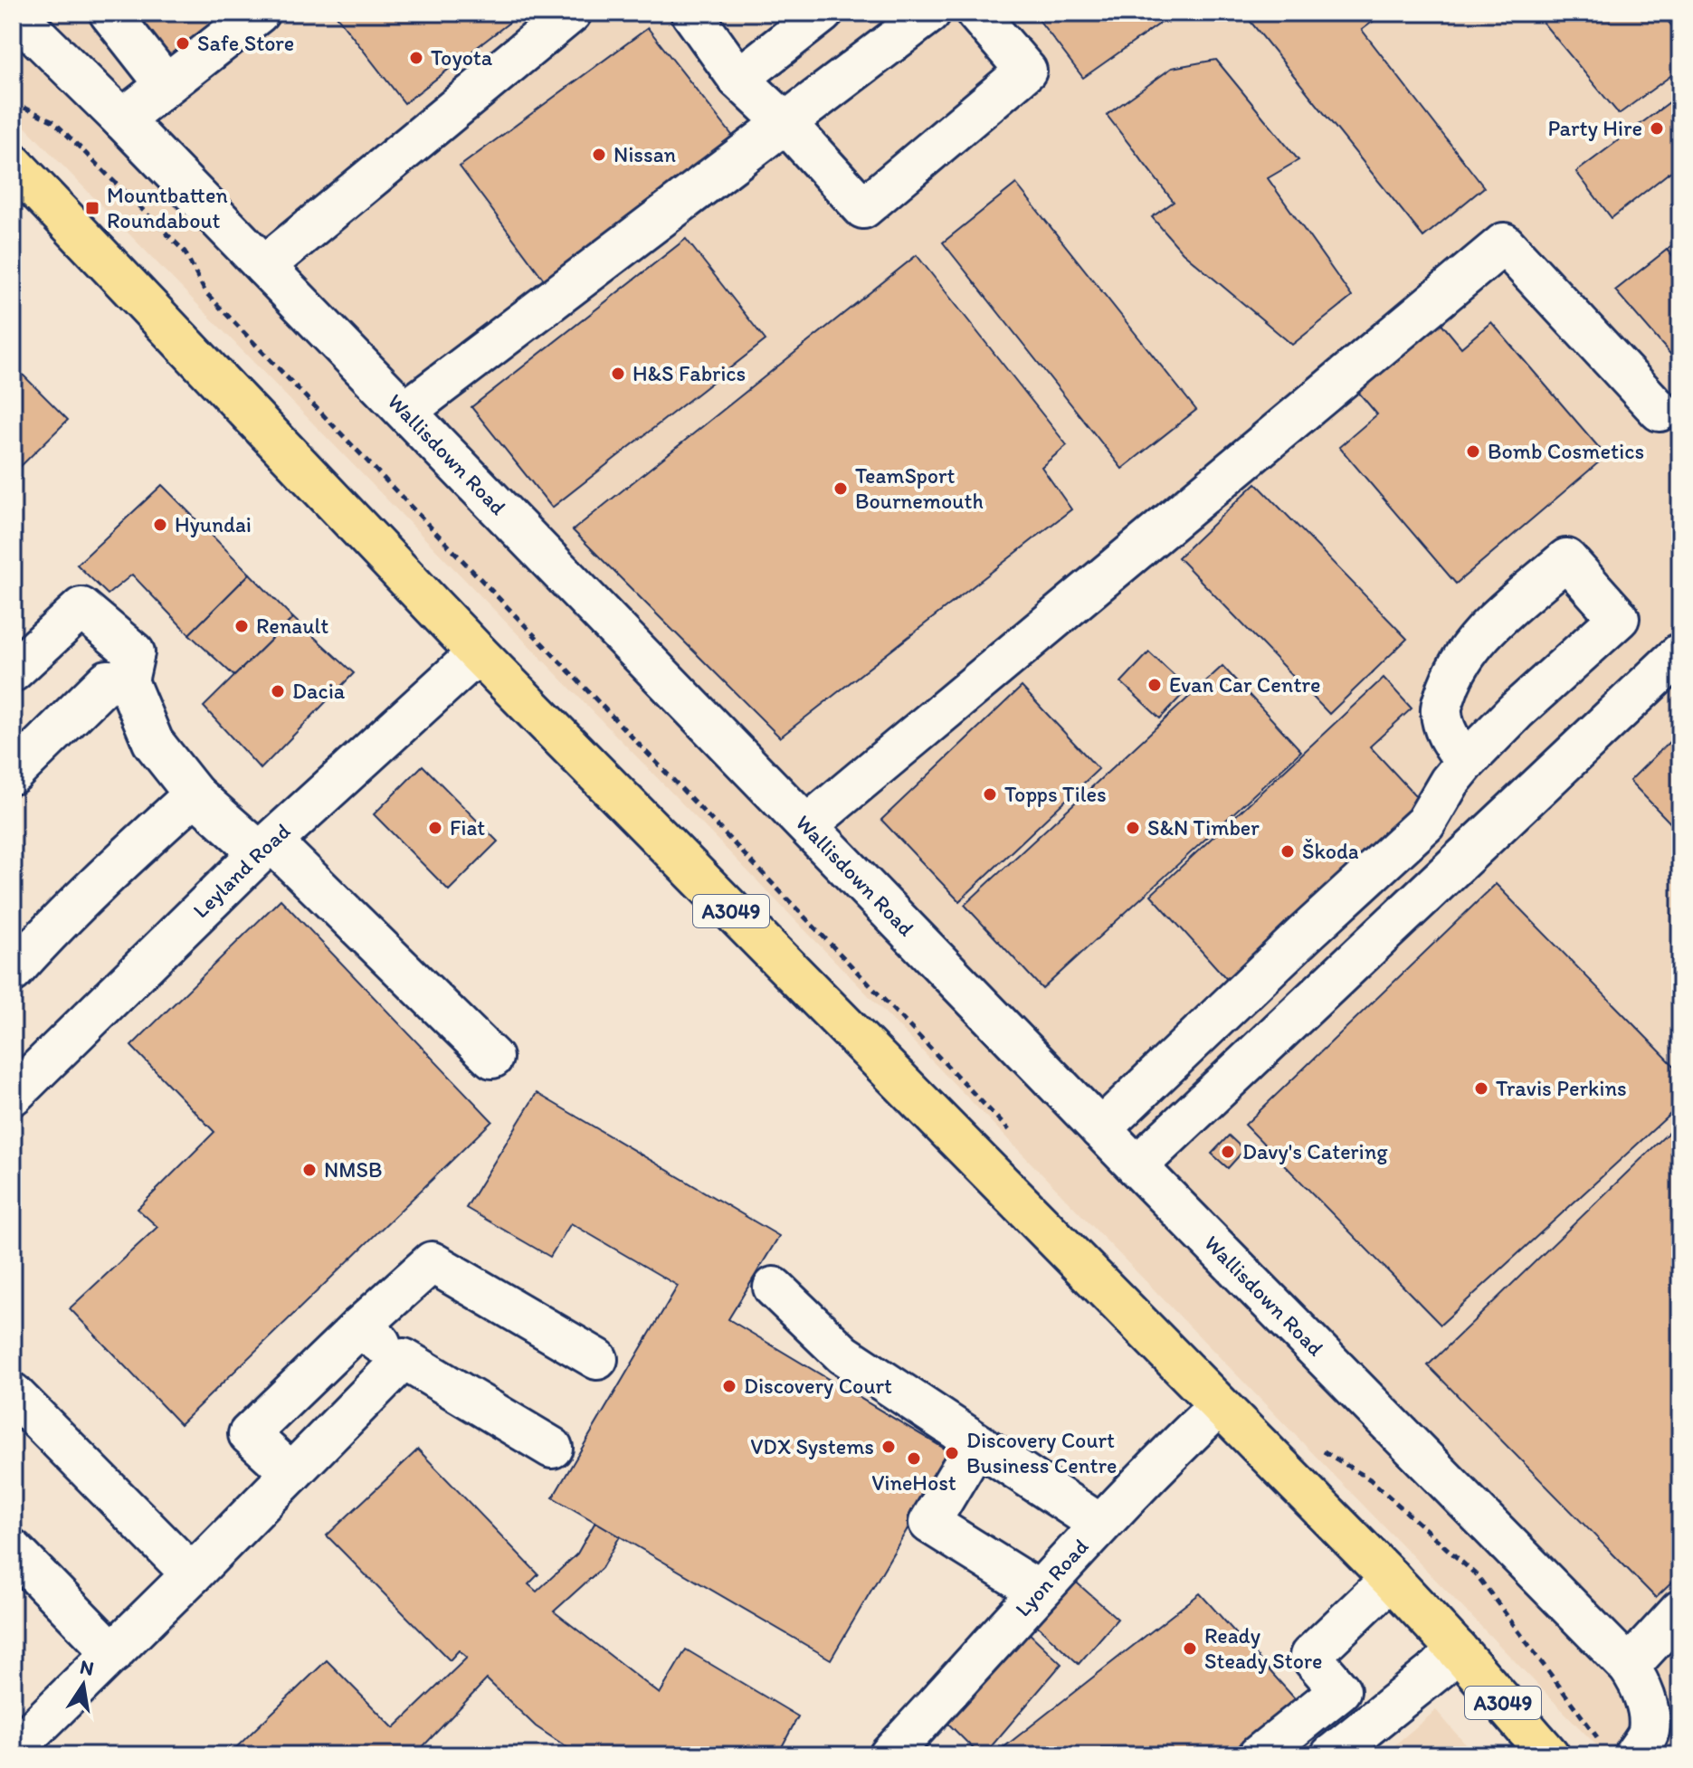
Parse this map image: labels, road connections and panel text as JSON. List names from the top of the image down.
{
  "streets": {
    "main road": ["A3049"],
    "street": ["Wallisdown Road", "Leyland Road", "Lyon Road"]
  },
  "crossings": [
    ["Leyland Road", "A3049"],
    ["A3049", "Lyon Road"]
  ],
  "places": {
    "other": [
      "Safe Store",
      "Toyota",
      "Party Hire",
      "Nissan",
      "H&S Fabrics",
      "Bomb Cosmetics",
      "TeamSport Bournemouth",
      "Hyundai",
      "Renault",
      "Evan Car Centre",
      "Dacia",
      "Topps Tiles",
      "Fiat",
      "S&N Timber",
      "Škoda",
      "Travis Perkins",
      "Davy's Catering",
      "NMSB",
      "Discovery Court",
      "VDX Systems",
      "Discovery Court Business Centre",
      "VineHost",
      "Ready Steady Store"
    ],
    "transit": ["Mountbatten Roundabout"]
  },
  "north": "top"
}
